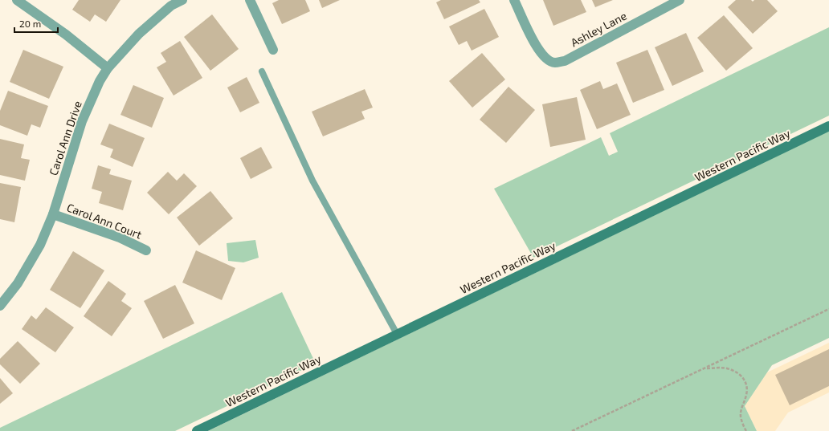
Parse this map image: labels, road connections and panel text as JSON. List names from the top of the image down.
{
  "streets": {
    "street": [
      "Ashley Lane",
      "Carol Ann Drive",
      "Western Pacific Way",
      "Carol Ann Court"
    ]
  },
  "crossings": [
    ["Carol Ann Drive", "Carol Ann Court"]
  ],
  "scale_bar": "20 m"
}
